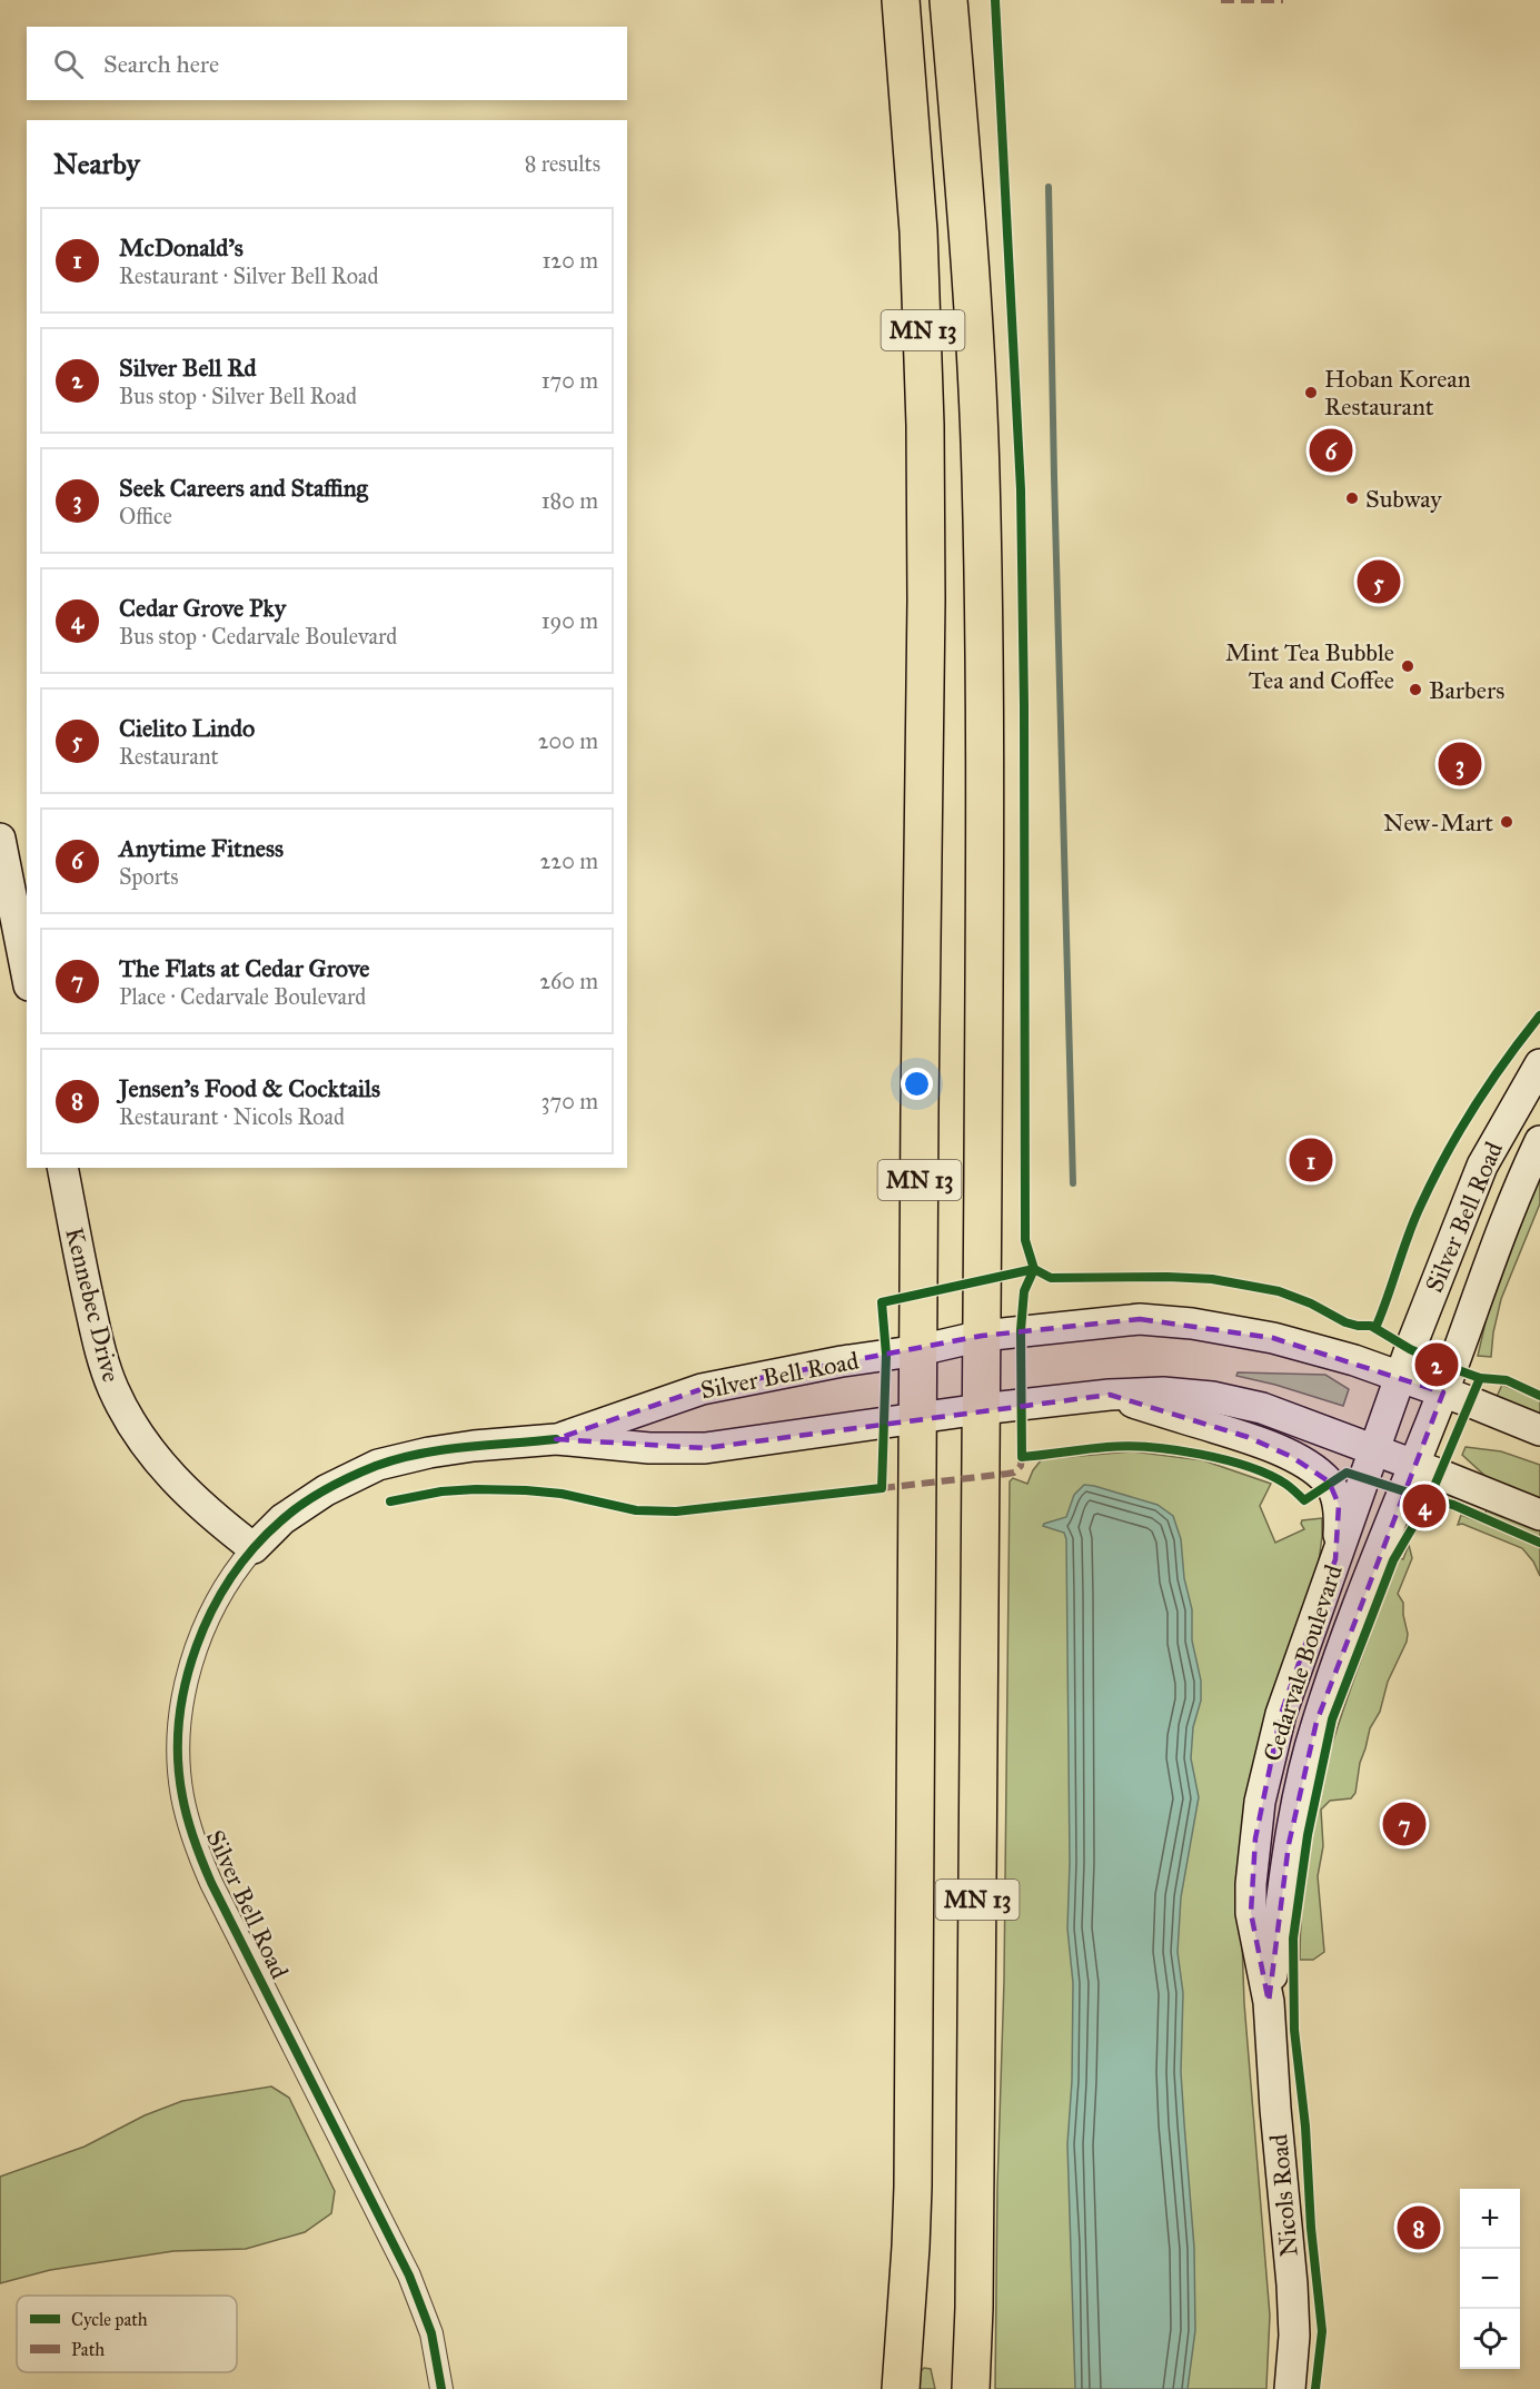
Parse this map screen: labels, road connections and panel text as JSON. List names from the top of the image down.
{
  "streets": {
    "highway": ["MN 13"],
    "street": [
      "Silver Bell Road",
      "Kennebec Drive",
      "Cedarvale Boulevard",
      "Nicols Road"
    ]
  },
  "crossings": [
    ["MN 13", "Silver Bell Road"],
    ["Silver Bell Road", "Kennebec Drive"],
    ["Silver Bell Road", "Cedarvale Boulevard"],
    ["Cedarvale Boulevard", "Nicols Road"]
  ],
  "places": [
    "Hoban Korean Restaurant",
    "Subway",
    "Mint Tea Bubble Tea and Coffee",
    "Barbers",
    "New-Mart"
  ],
  "legend": ["Cycle path", "Path"],
  "page": {
    "search": "Search here",
    "heading": ["Nearby", "8 results"],
    "list": [
      {
        "mark": "1",
        "name": "McDonald's",
        "note": "Restaurant · Silver Bell Road",
        "value": "120 m"
      },
      {
        "mark": "2",
        "name": "Silver Bell Rd",
        "note": "Bus stop · Silver Bell Road",
        "value": "170 m"
      },
      {
        "mark": "3",
        "name": "Seek Careers and Staffing",
        "note": "Office",
        "value": "180 m"
      },
      {
        "mark": "4",
        "name": "Cedar Grove Pky",
        "note": "Bus stop · Cedarvale Boulevard",
        "value": "190 m"
      },
      {
        "mark": "5",
        "name": "Cielito Lindo",
        "note": "Restaurant",
        "value": "200 m"
      },
      {
        "mark": "6",
        "name": "Anytime Fitness",
        "note": "Sports",
        "value": "220 m"
      },
      {
        "mark": "7",
        "name": "The Flats at Cedar Grove",
        "note": "Place · Cedarvale Boulevard",
        "value": "260 m"
      },
      {
        "mark": "8",
        "name": "Jensen's Food & Cocktails",
        "note": "Restaurant · Nicols Road",
        "value": "370 m"
      }
    ],
    "pins": [
      "6",
      "5",
      "3",
      "1",
      "2",
      "4",
      "7",
      "8"
    ],
    "map_buttons": ["+", "−"]
  }
}
